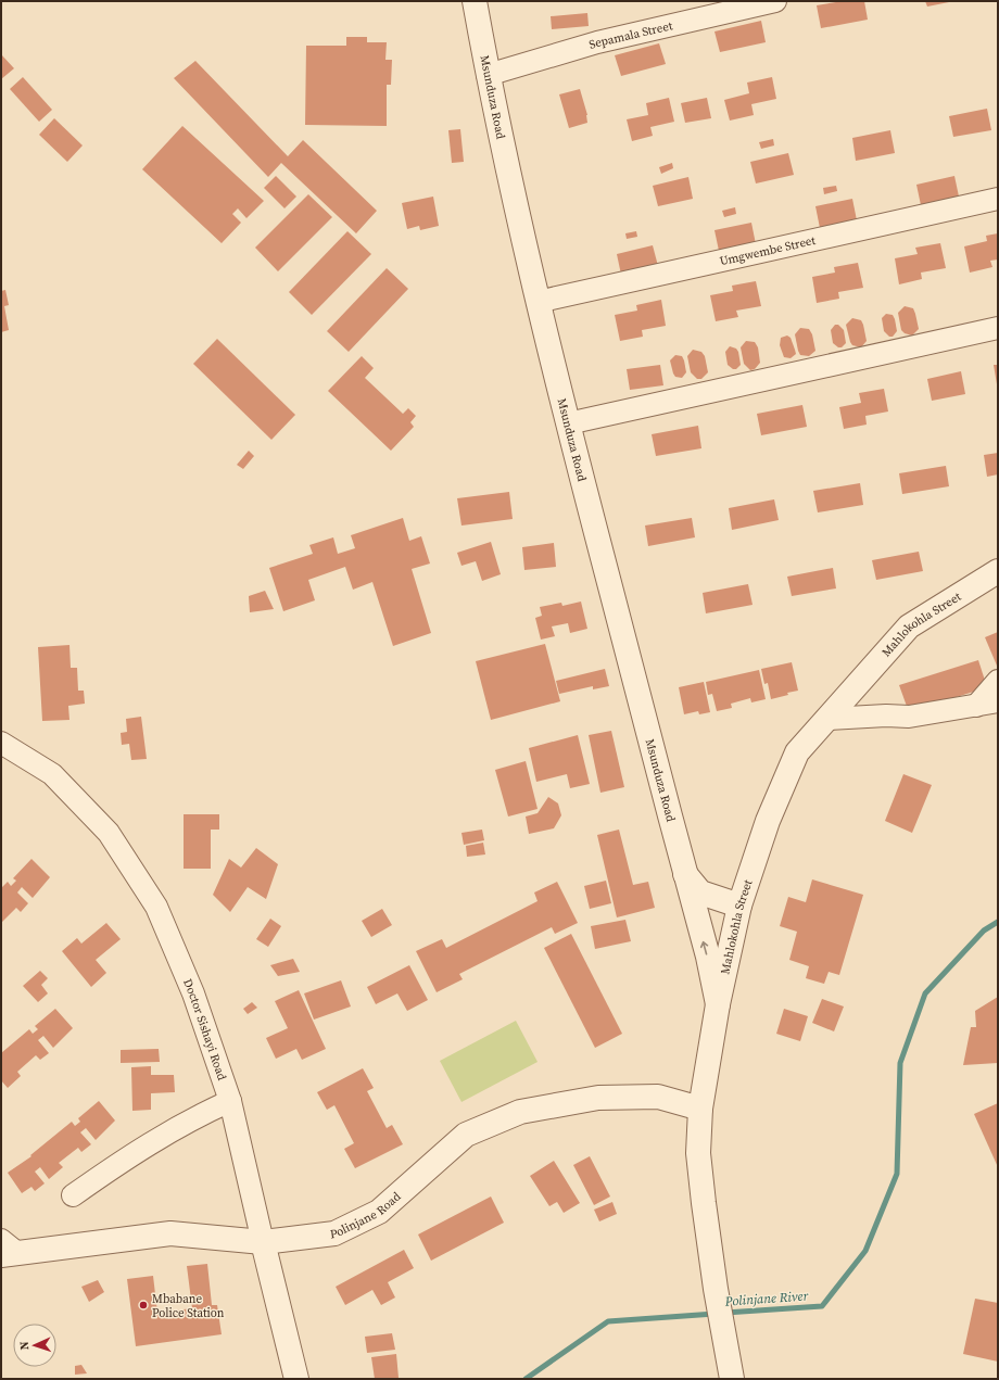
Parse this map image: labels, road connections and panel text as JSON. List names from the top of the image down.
{
  "streets": {
    "street": [
      "Sepamala Street",
      "Msunduza Road",
      "Umgwembe Street",
      "Mahlokohla Street",
      "Doctor Sishayi Road",
      "Polinjane Road"
    ]
  },
  "crossings": [
    ["Sepamala Street", "Msunduza Road"],
    ["Msunduza Road", "Umgwembe Street"],
    ["Msunduza Road", "Mahlokohla Street"],
    ["Mahlokohla Street", "Polinjane Road"],
    ["Doctor Sishayi Road", "Polinjane Road"]
  ],
  "water": ["Polinjane River"],
  "places": ["Mbabane Police Station"],
  "north": "left"
}
